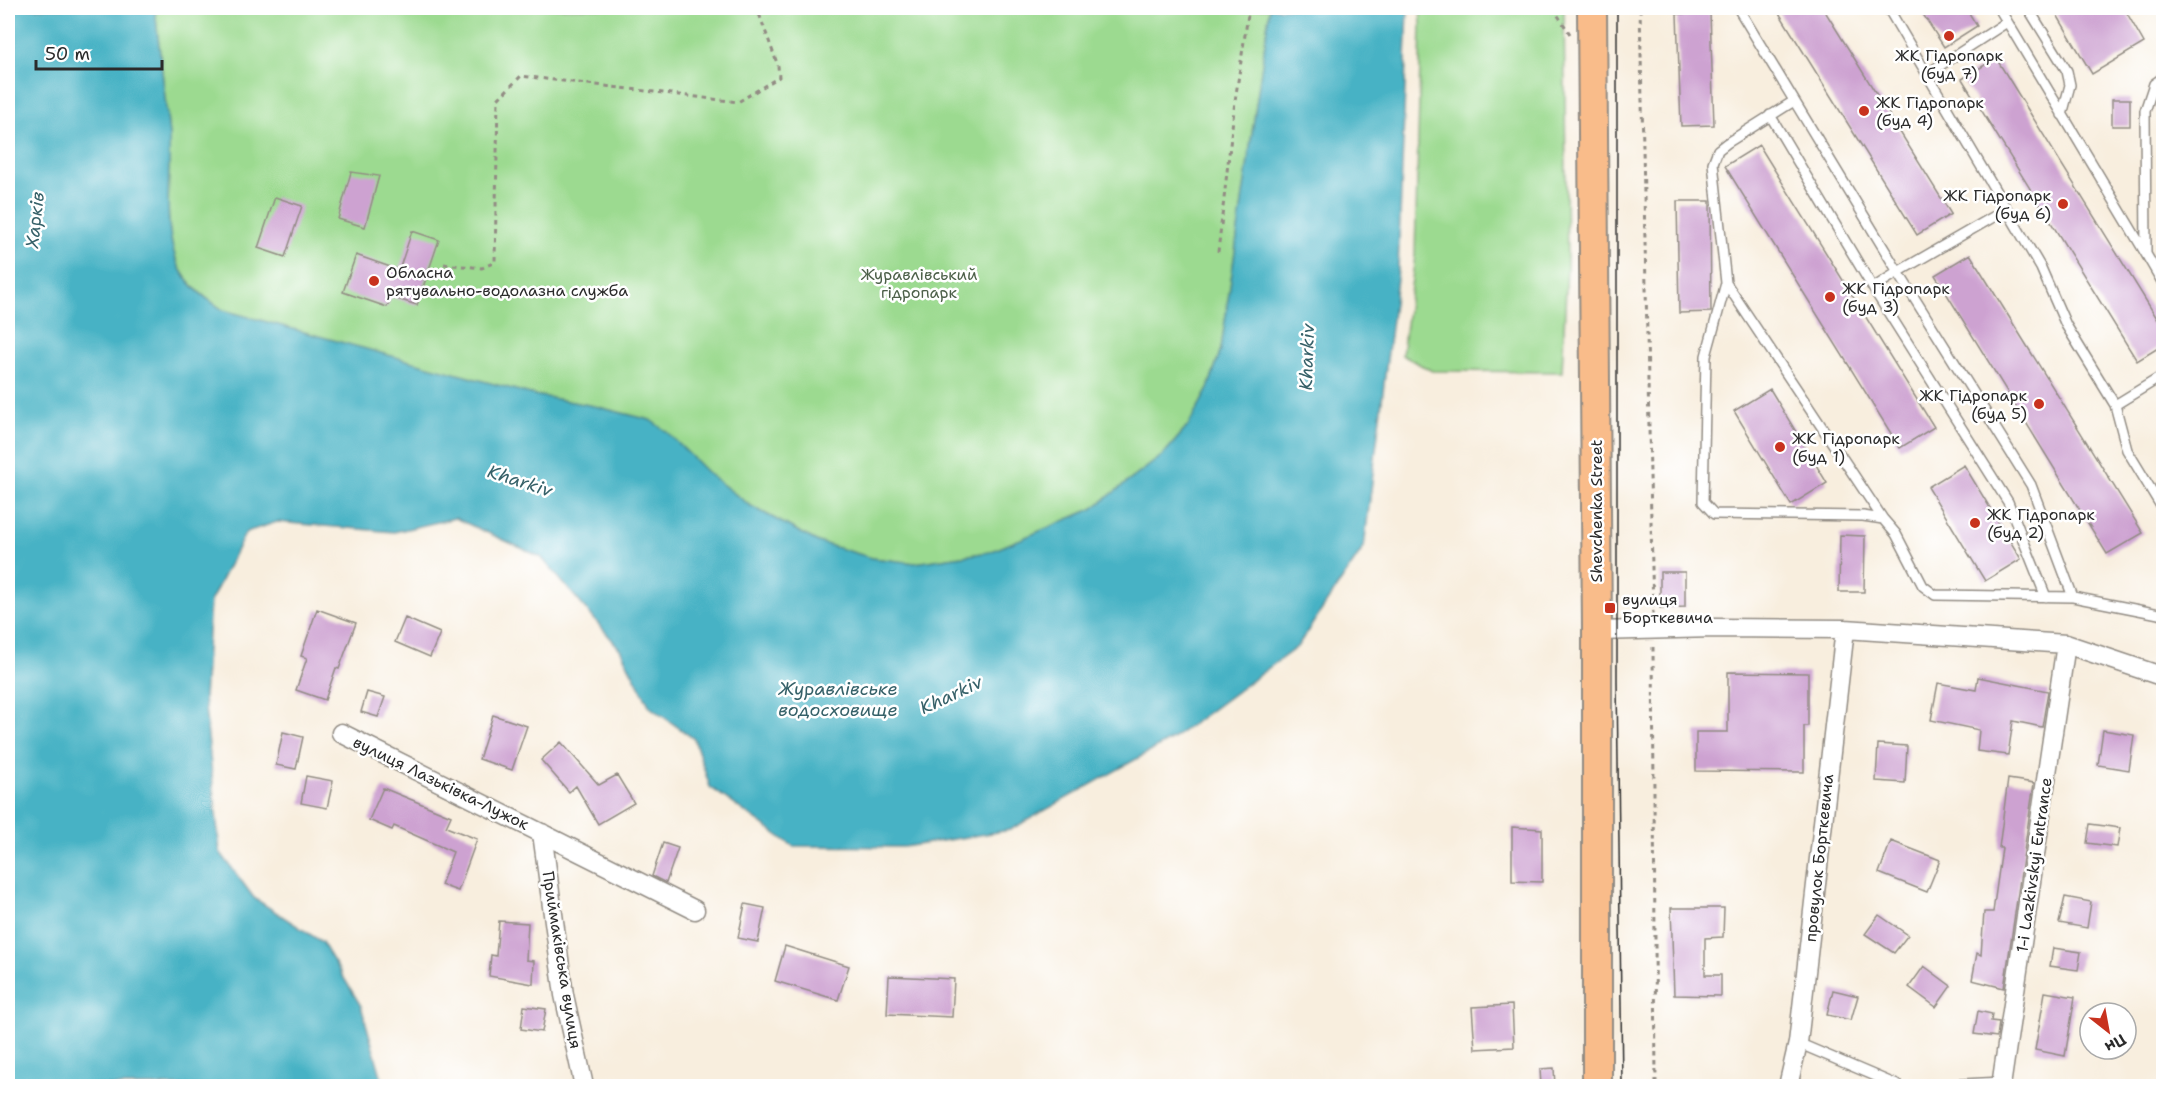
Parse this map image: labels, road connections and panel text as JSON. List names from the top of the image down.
{
  "streets": {
    "main road": ["Shevchenka Street"],
    "street": [
      "вулиця Лазьківка-Лужок",
      "провулок Борткевича",
      "1-i Lazkivskyi Entrance",
      "Приймаківська вулиця"
    ]
  },
  "crossings": [
    ["вулиця Лазьківка-Лужок", "Приймаківська вулиця"]
  ],
  "water": ["Харків", "Kharkiv", "Журавлівське водосховище"],
  "parks": ["Журавлівський гідропарк"],
  "places": {
    "other": [
      "ЖК Гідропарк (буд 7)",
      "ЖК Гідропарк (буд 4)",
      "ЖК Гідропарк (буд 6)",
      "Обласна рятувально-водолазна служба",
      "ЖК Гідропарк (буд 3)",
      "ЖК Гідропарк (буд 5)",
      "ЖК Гідропарк (буд 1)",
      "ЖК Гідропарк (буд 2)"
    ],
    "transit": ["вулиця Борткевича"]
  },
  "scale_bar": "50 m",
  "north": "bottom right"
}
